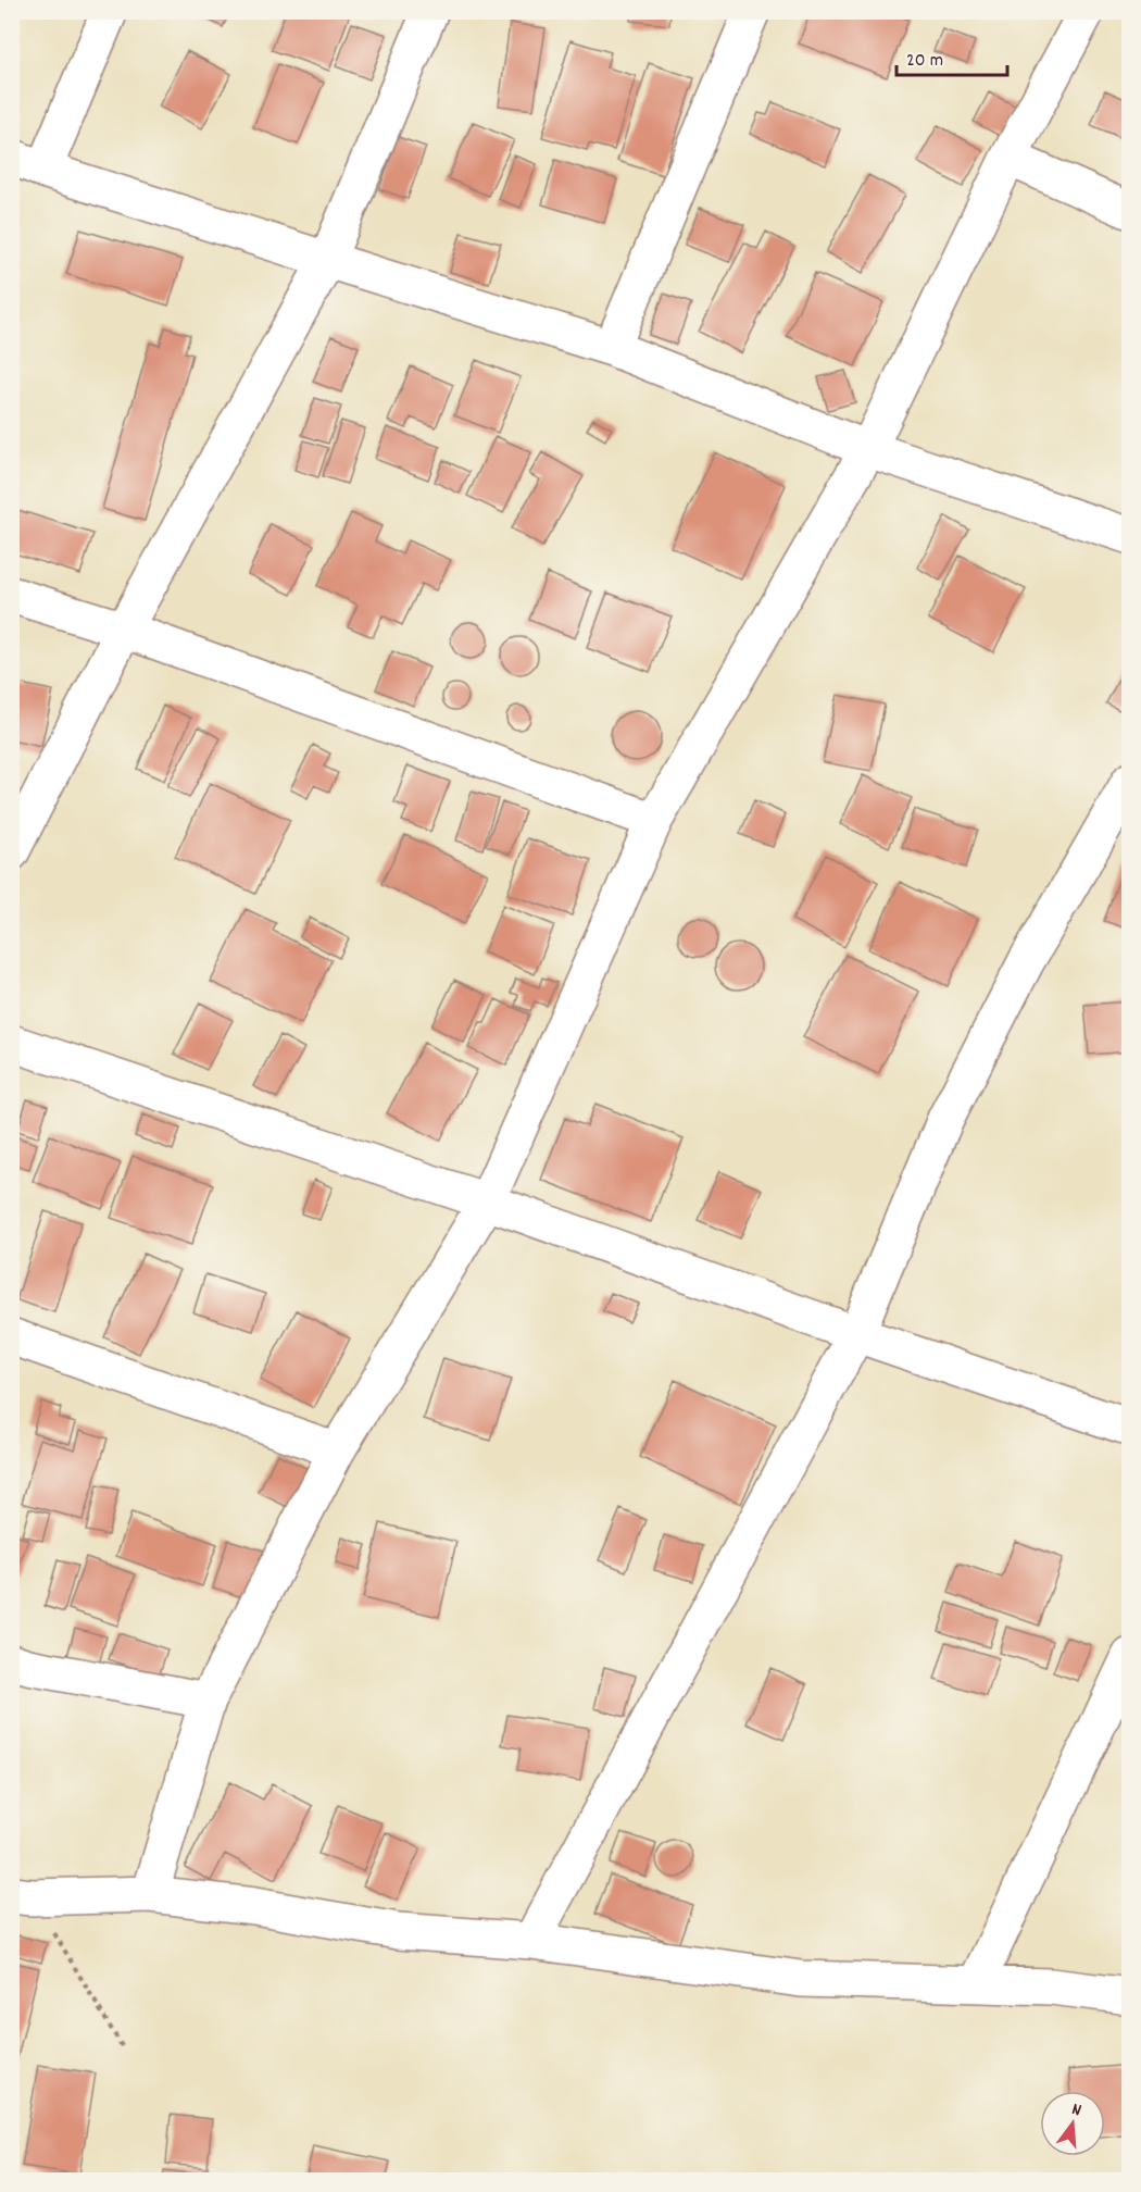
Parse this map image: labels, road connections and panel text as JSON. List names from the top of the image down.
{
  "scale_bar": "20 m",
  "north": "top"
}
